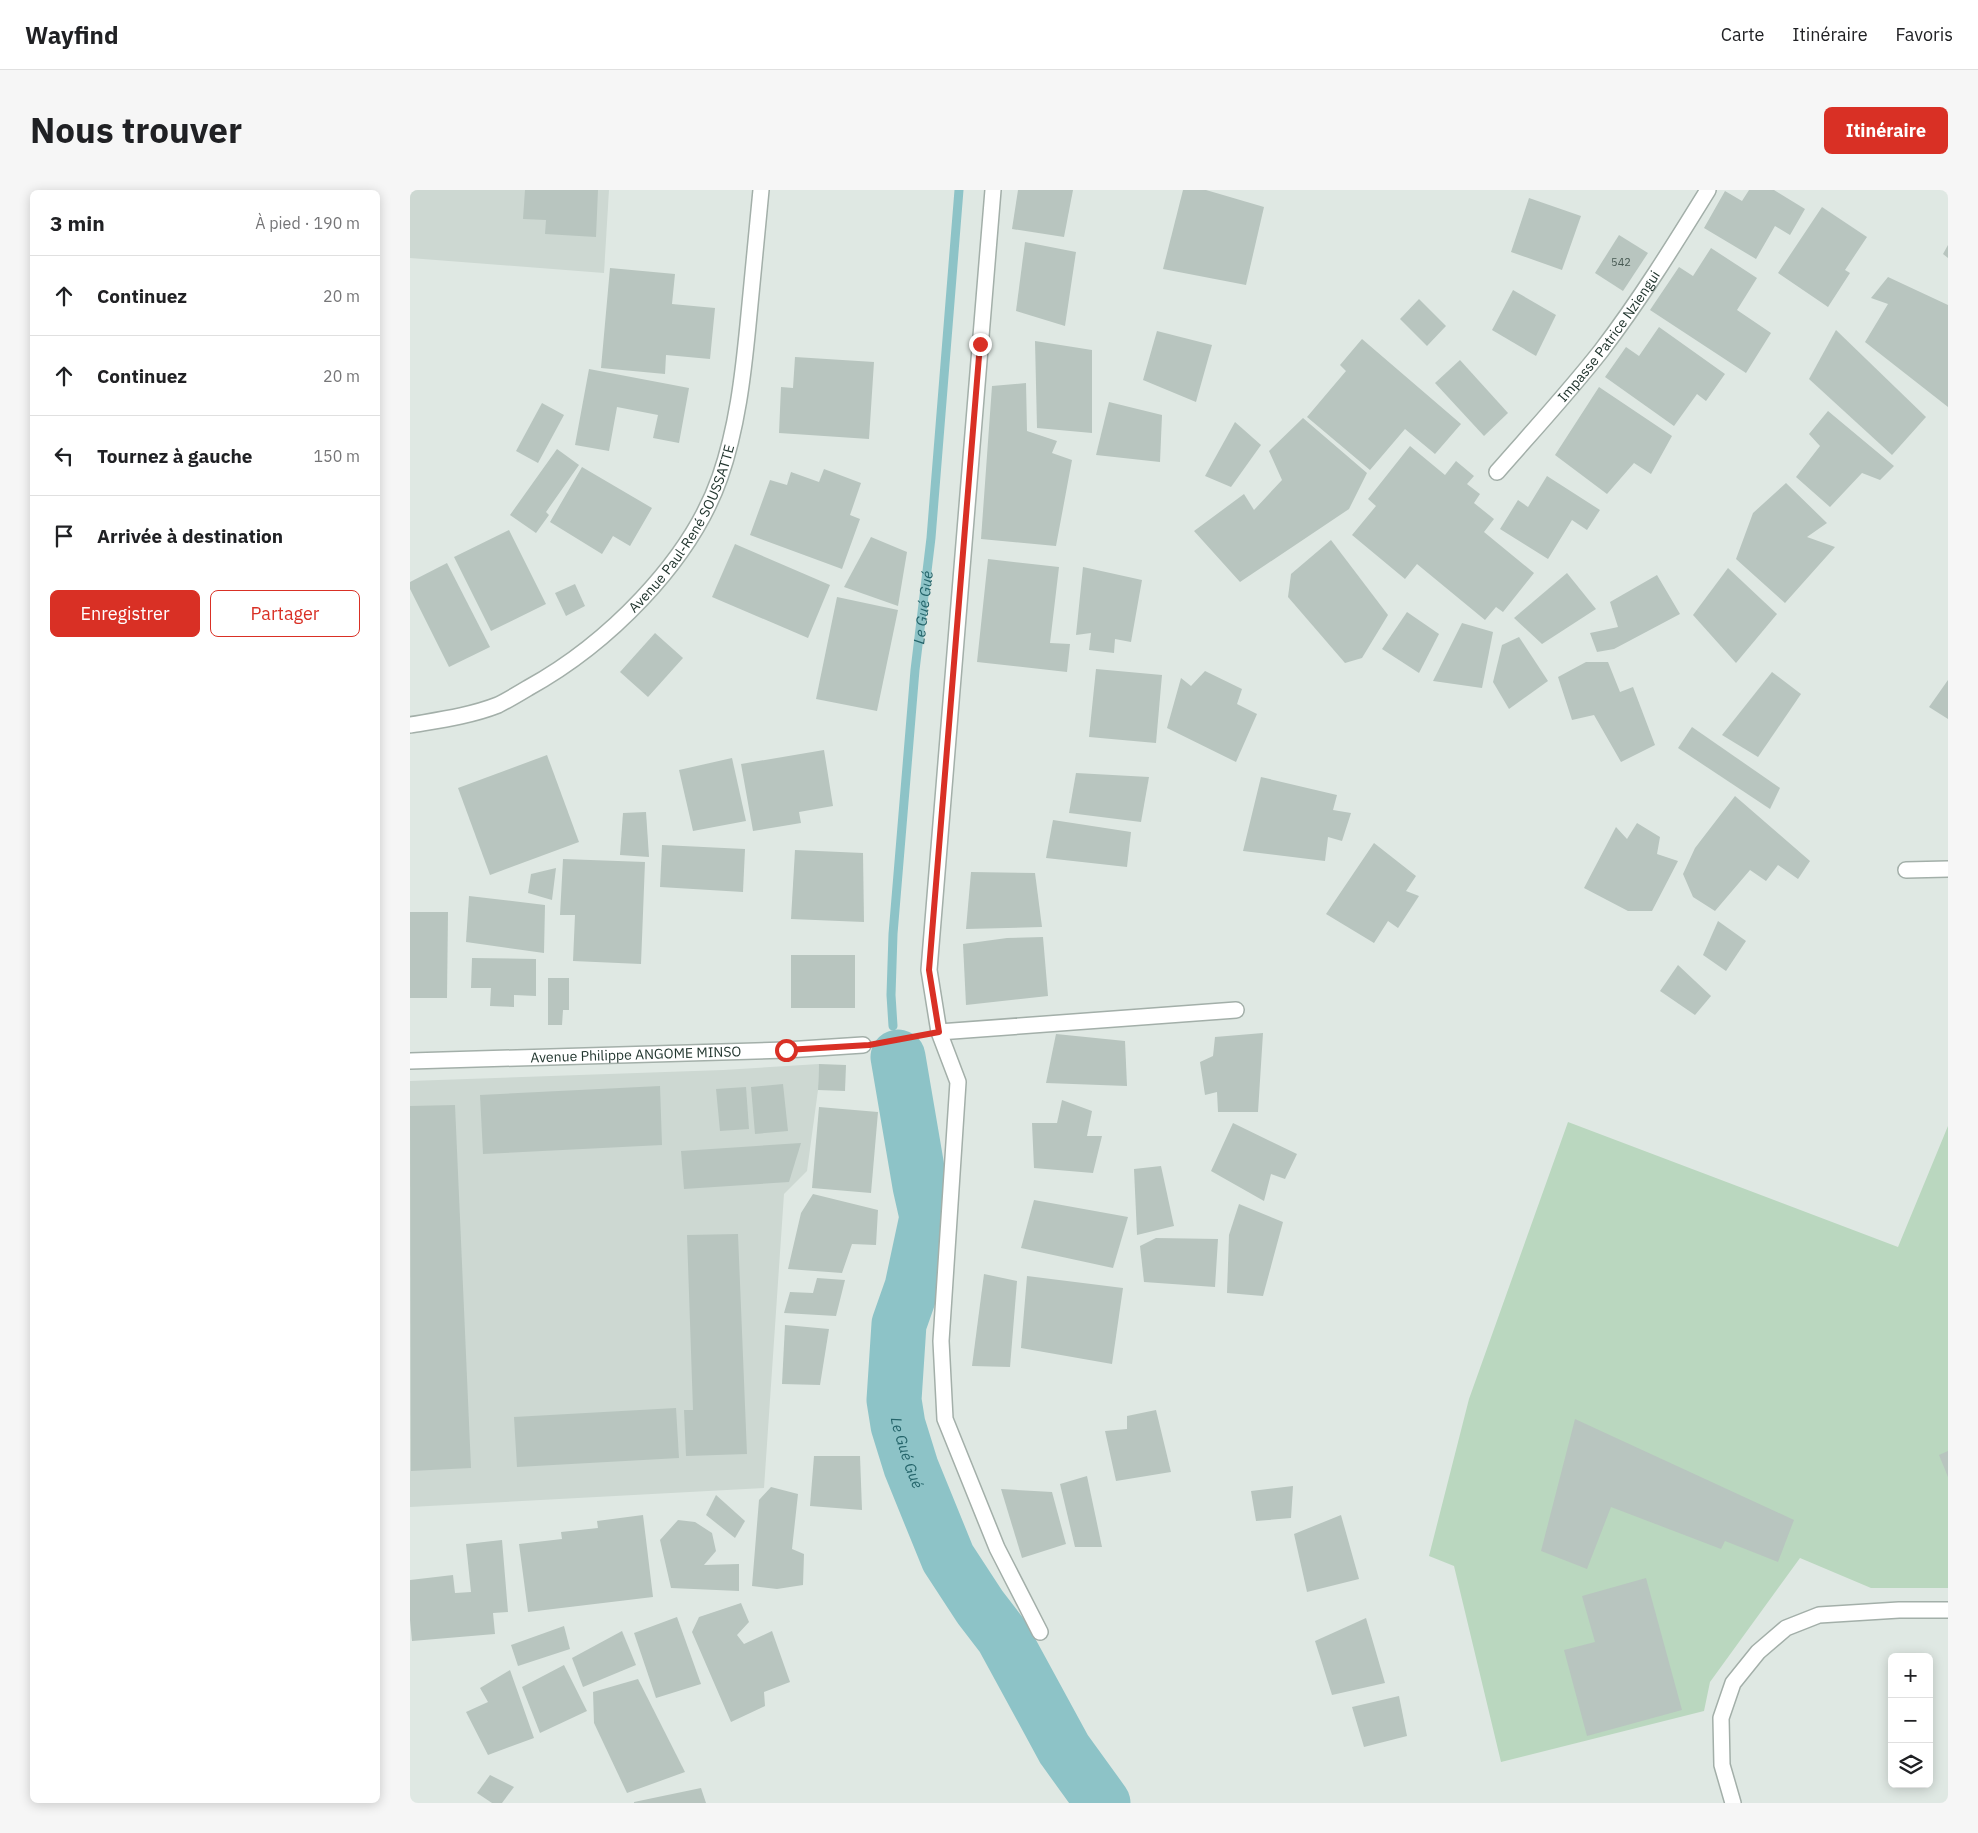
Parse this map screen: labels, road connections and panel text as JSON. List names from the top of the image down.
{
  "streets": {
    "street": ["Impasse Patrice Nziengui", "Avenue Paul-René SOUSSATTE", "Avenue Philippe ANGOME MINSO"]
  },
  "water": ["Le Gué Gué"],
  "house_numbers": ["542"],
  "page": {
    "header": "Wayfind",
    "nav": ["Carte", "Itinéraire", "Favoris"],
    "title": "Nous trouver",
    "buttons": [
      "Itinéraire",
      ["Enregistrer", "Partager"]
    ],
    "heading": ["3 min", "À pied · 190 m"],
    "list": [
      ["Continuez", "20 m"],
      ["Continuez", "20 m"],
      ["Tournez à gauche", "150 m"],
      "Arrivée à destination"
    ],
    "map_buttons": ["+", "−"]
  }
}
